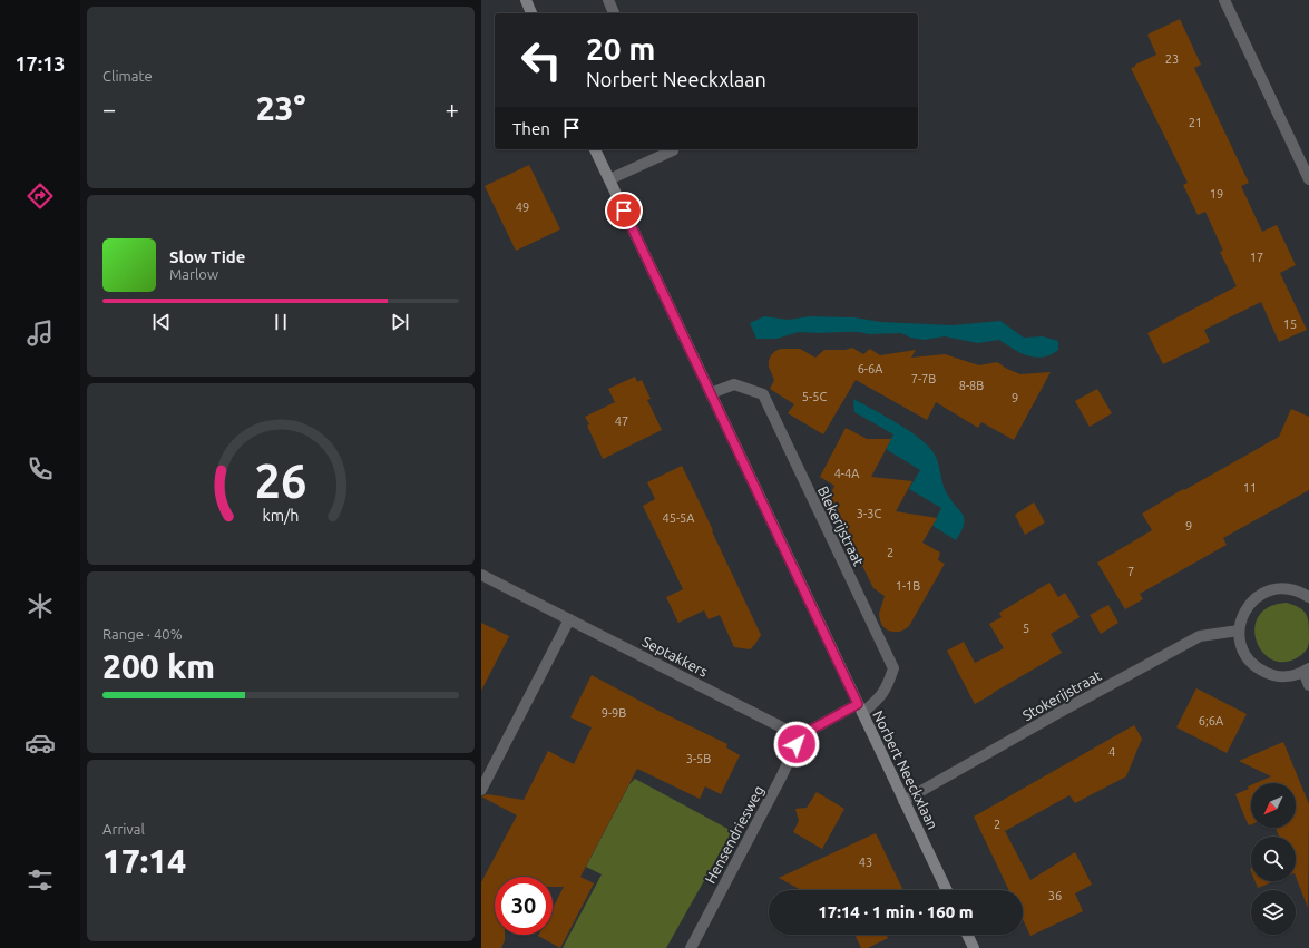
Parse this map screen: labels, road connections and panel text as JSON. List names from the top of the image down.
{
  "streets": {
    "main road": ["Norbert Neeckxlaan"],
    "street": [
      "Blekerijstraat",
      "Septakkers",
      "Stokerijstraat",
      "Hensendriesweg"
    ]
  },
  "crossings": [
    ["Blekerijstraat", "Norbert Neeckxlaan"],
    ["Septakkers", "Hensendriesweg"],
    ["Stokerijstraat", "Norbert Neeckxlaan"]
  ],
  "house_numbers": [
    "23",
    "21",
    "19",
    "49",
    "17",
    "15",
    "6-6A",
    "7-7B",
    "8-8B",
    "5-5C",
    "9",
    "47",
    "4-4A",
    "11",
    "3-3C",
    "45-5A",
    "9",
    "2",
    "7",
    "1-1B",
    "5",
    "9-9B",
    "6;6A",
    "4",
    "3-5B",
    "2",
    "43",
    "36"
  ],
  "north": "bottom left",
  "page": {
    "tabs": "17:13",
    "tile": [
      "Climate",
      ["Range · 40%", "200 km"],
      ["Arrival", "17:14"]
    ],
    "turn": ["20 m", "Norbert Neeckxlaan"],
    "heat": ["−", "23°", "+"],
    "then": "Then",
    "song": ["Slow Tide", "Marlow"],
    "limit": "30",
    "trip": "17:14 · 1 min · 160 m",
    "gauge": ["26", "km/h"]
  }
}
